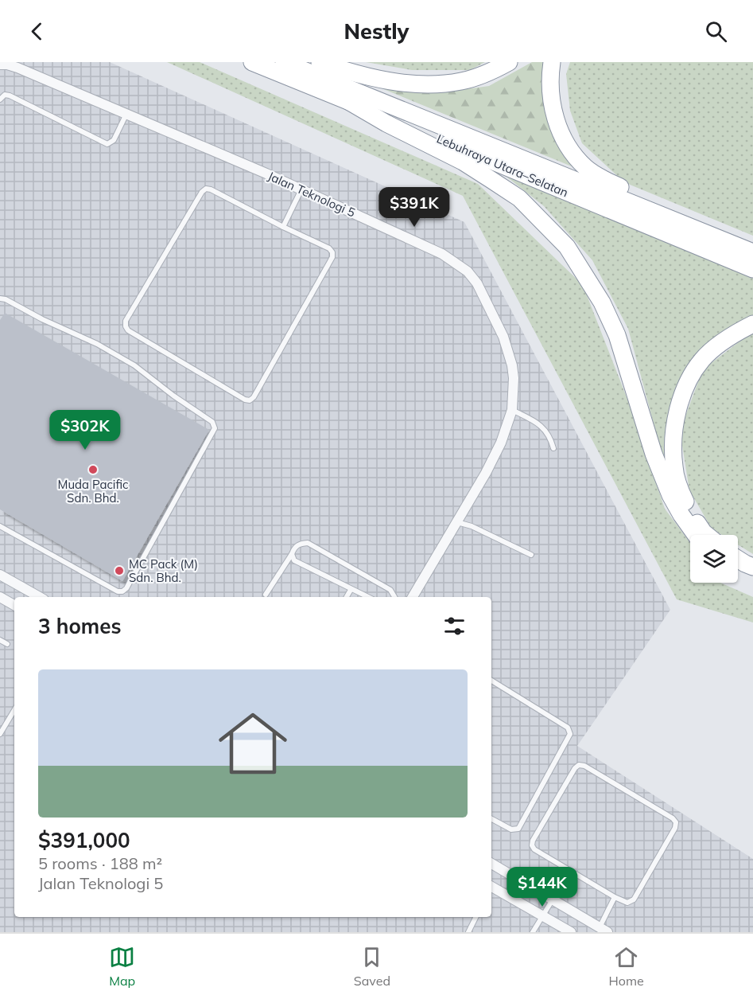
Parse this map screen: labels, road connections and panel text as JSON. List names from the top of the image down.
{
  "streets": {
    "highway": ["Lebuhraya Utara–Selatan"],
    "street": ["Jalan Teknologi 5"]
  },
  "places": ["Muda Pacific Sdn. Bhd.", "MC Pack (M) Sdn. Bhd."],
  "page": {
    "header": "Nestly",
    "price": ["$391K", "$302K", "$144K"],
    "heading": "3 homes",
    "list": [
      {
        "name": "$391,000",
        "note": "5 rooms · 188 m² · Jalan Teknologi 5"
      }
    ],
    "tabs": ["Map", "Saved", "Home"]
  }
}
